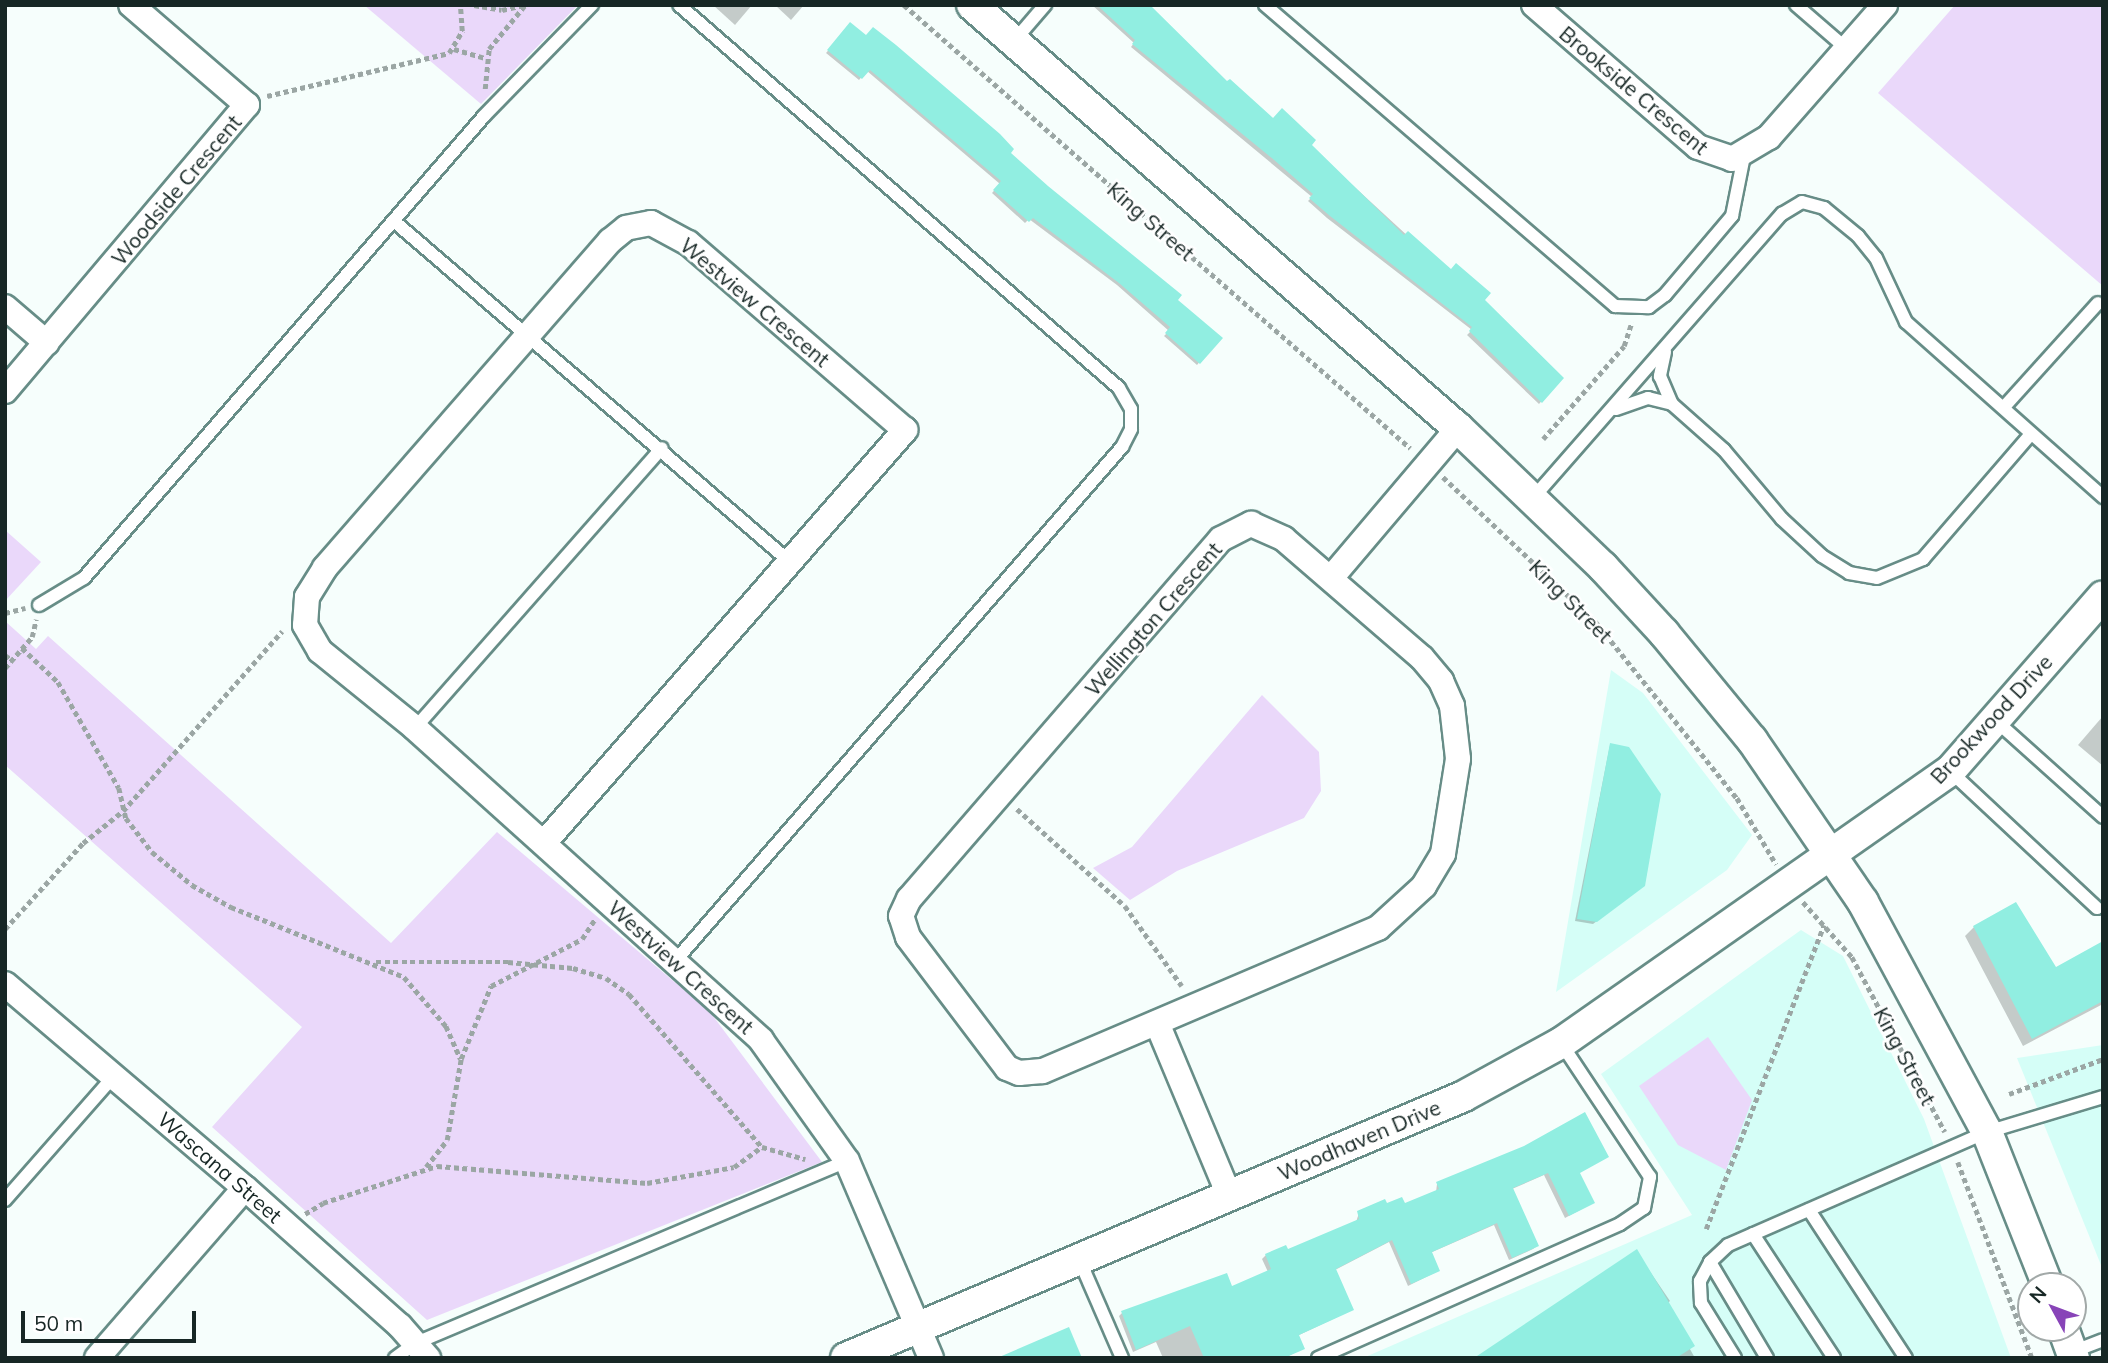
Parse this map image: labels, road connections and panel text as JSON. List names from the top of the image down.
{
  "streets": {
    "street": [
      "Brookside Crescent",
      "Woodside Crescent",
      "King Street",
      "Westview Crescent",
      "Wellington Crescent",
      "Brookwood Drive",
      "Woodhaven Drive",
      "Wascana Street"
    ]
  },
  "crossings": [
    ["King Street", "Brookwood Drive"],
    ["King Street", "Woodhaven Drive"],
    ["Westview Crescent", "Woodhaven Drive"],
    ["Brookwood Drive", "Woodhaven Drive"]
  ],
  "scale_bar": "50 m",
  "north": "top left"
}
